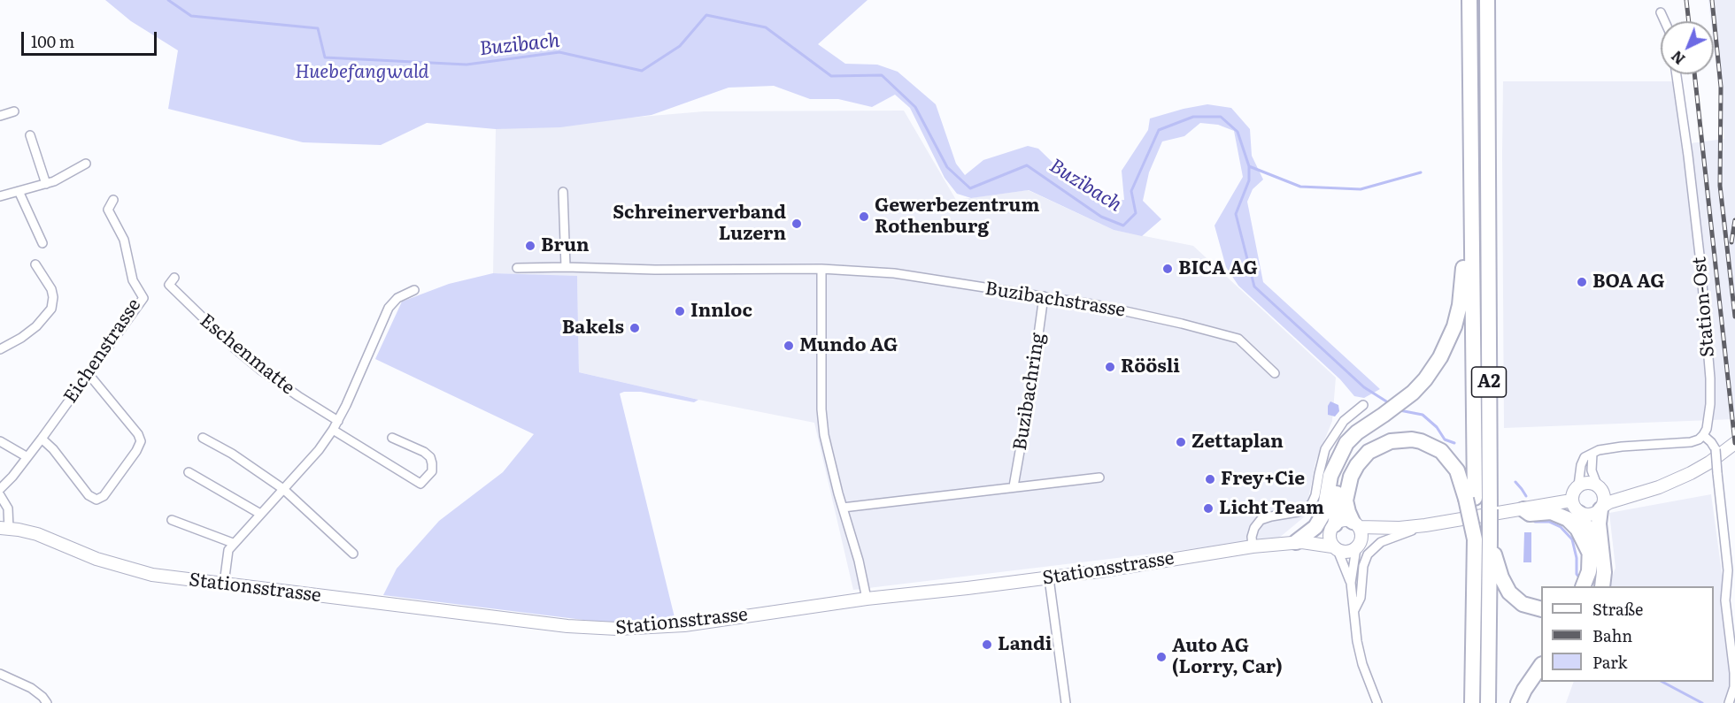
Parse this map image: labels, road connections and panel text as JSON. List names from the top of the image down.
{
  "streets": {
    "highway": ["A2"],
    "main road": ["Stationsstrasse"],
    "street": [
      "Buzibachstrasse",
      "Station-Ost",
      "Eichenstrasse",
      "Eschenmatte",
      "Buzibachring"
    ]
  },
  "crossings": [
    ["Buzibachstrasse", "Buzibachring"]
  ],
  "water": ["Buzibach"],
  "parks": ["Huebefangwald"],
  "places": [
    "Gewerbezentrum Rothenburg",
    "Schreinerverband Luzern",
    "Brun",
    "BICA AG",
    "BOA AG",
    "Innloc",
    "Bakels",
    "Mundo AG",
    "Röösli",
    "Zettaplan",
    "Frey+Cie",
    "Licht Team",
    "Landi",
    "Auto AG (Lorry, Car)"
  ],
  "legend": ["Straße", "Bahn", "Park"],
  "scale_bar": "100 m",
  "north": "bottom left"
}
